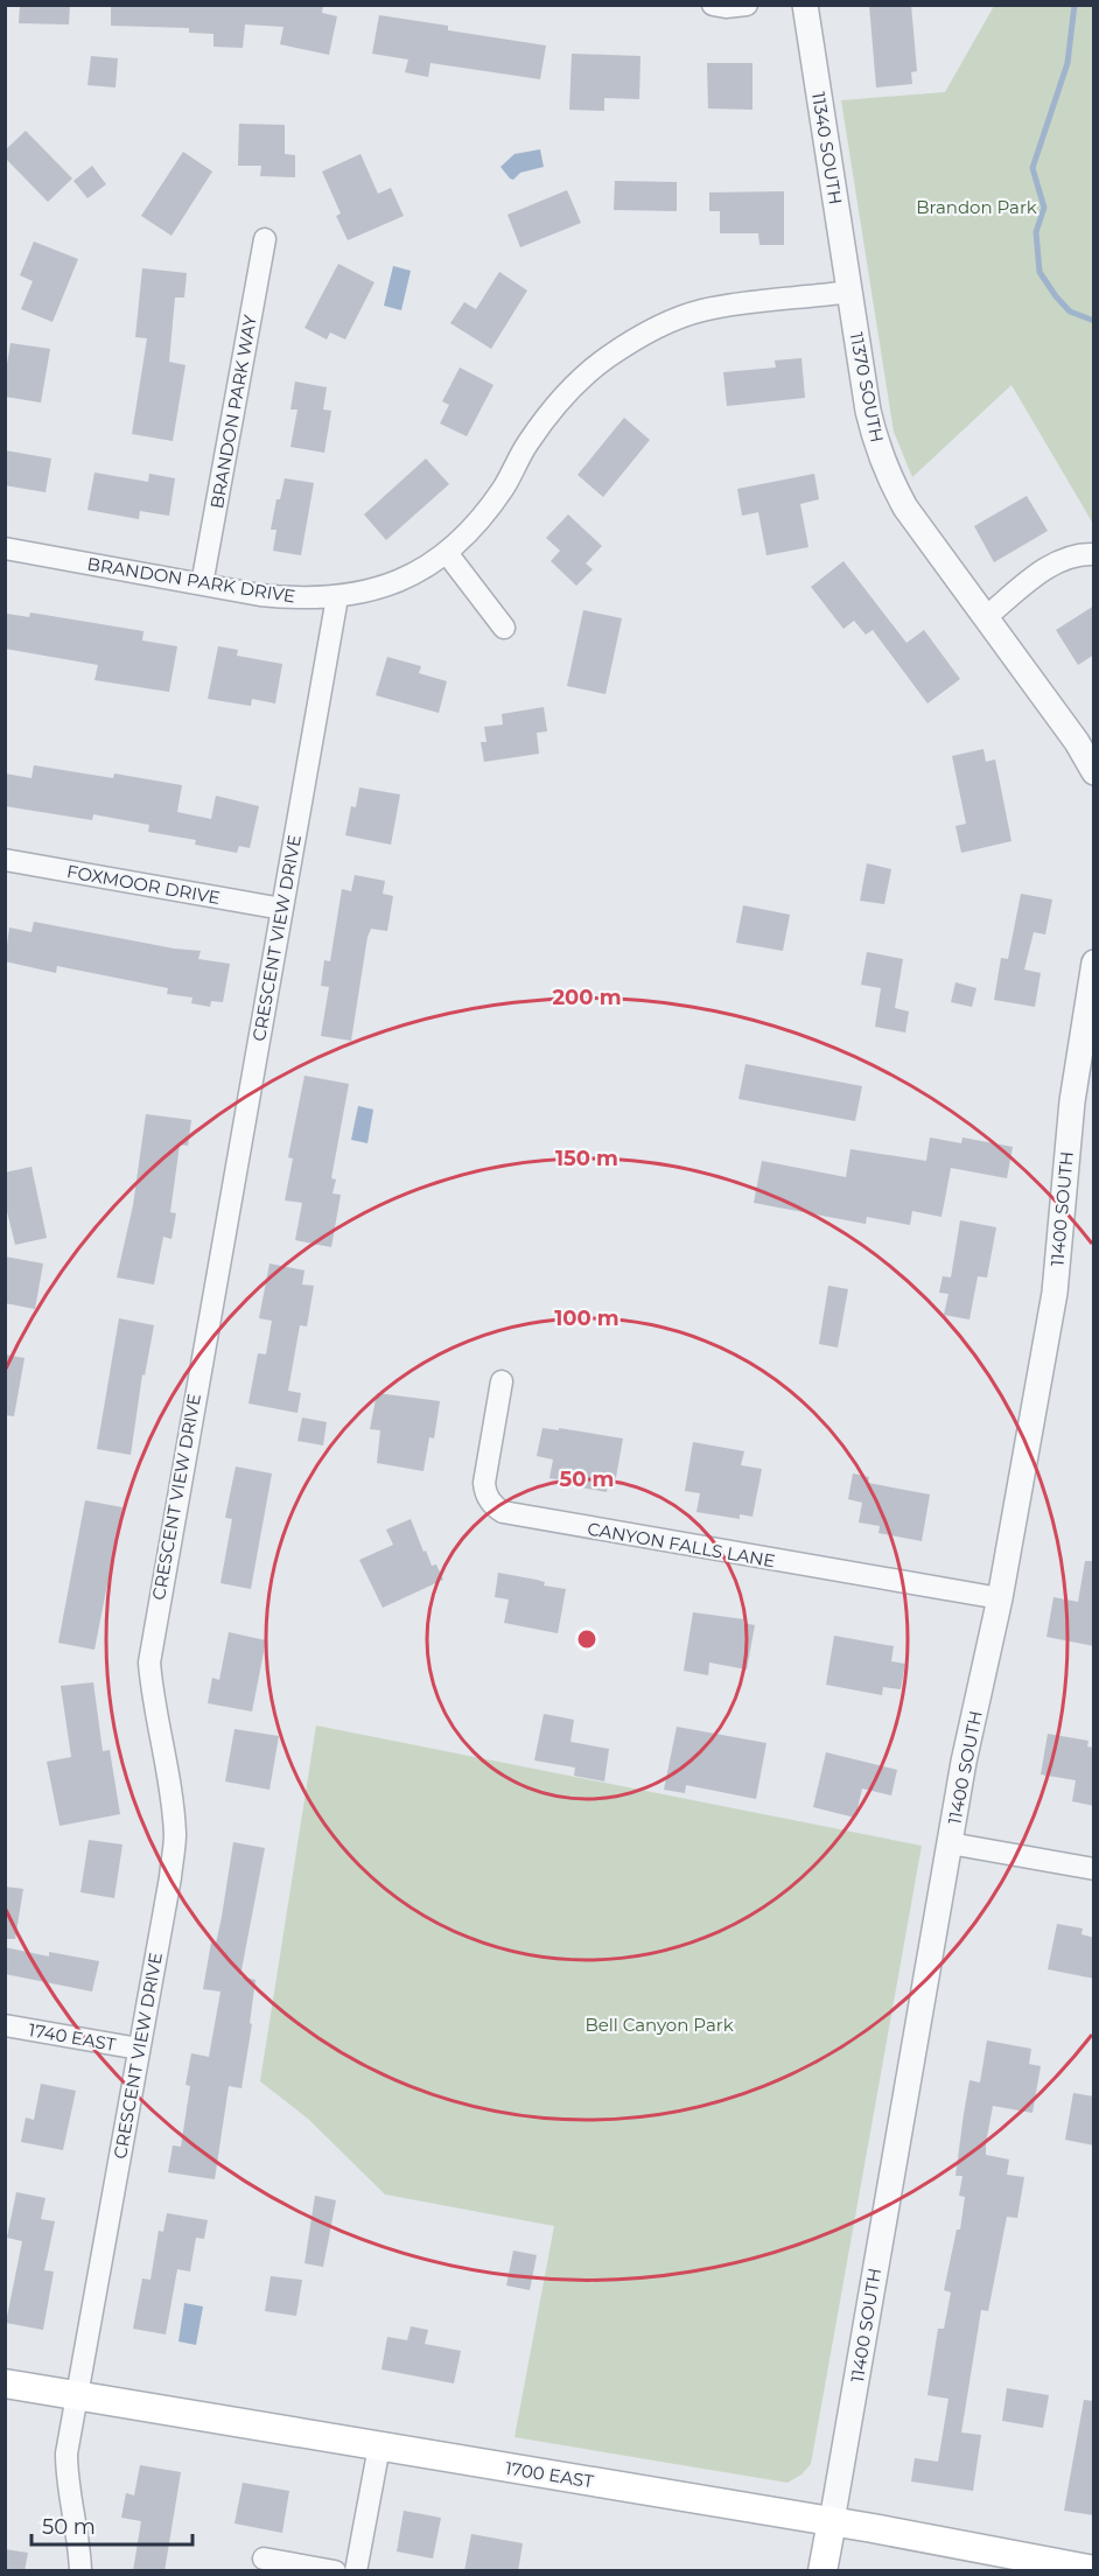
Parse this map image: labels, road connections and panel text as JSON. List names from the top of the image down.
{
  "streets": {
    "main road": ["11400 SOUTH", "1700 EAST"],
    "street": [
      "11340 SOUTH",
      "11370 SOUTH",
      "BRANDON PARK WAY",
      "BRANDON PARK DRIVE",
      "FOXMOOR DRIVE",
      "CRESCENT VIEW DRIVE",
      "CANYON FALLS LANE",
      "1740 EAST"
    ]
  },
  "crossings": [
    ["11340 SOUTH", "11370 SOUTH"],
    ["11340 SOUTH", "BRANDON PARK DRIVE"],
    ["11370 SOUTH", "BRANDON PARK DRIVE"],
    ["BRANDON PARK WAY", "BRANDON PARK DRIVE"],
    ["BRANDON PARK DRIVE", "CRESCENT VIEW DRIVE"],
    ["FOXMOOR DRIVE", "CRESCENT VIEW DRIVE"],
    ["CRESCENT VIEW DRIVE", "1740 EAST"],
    ["CRESCENT VIEW DRIVE", "1700 EAST"],
    ["11400 SOUTH", "CANYON FALLS LANE"],
    ["11400 SOUTH", "1700 EAST"]
  ],
  "parks": ["Brandon Park", "Bell Canyon Park"],
  "scale_bar": "50 m",
  "rings": [
    "200 m",
    "150 m",
    "100 m",
    "50 m"
  ]
}
